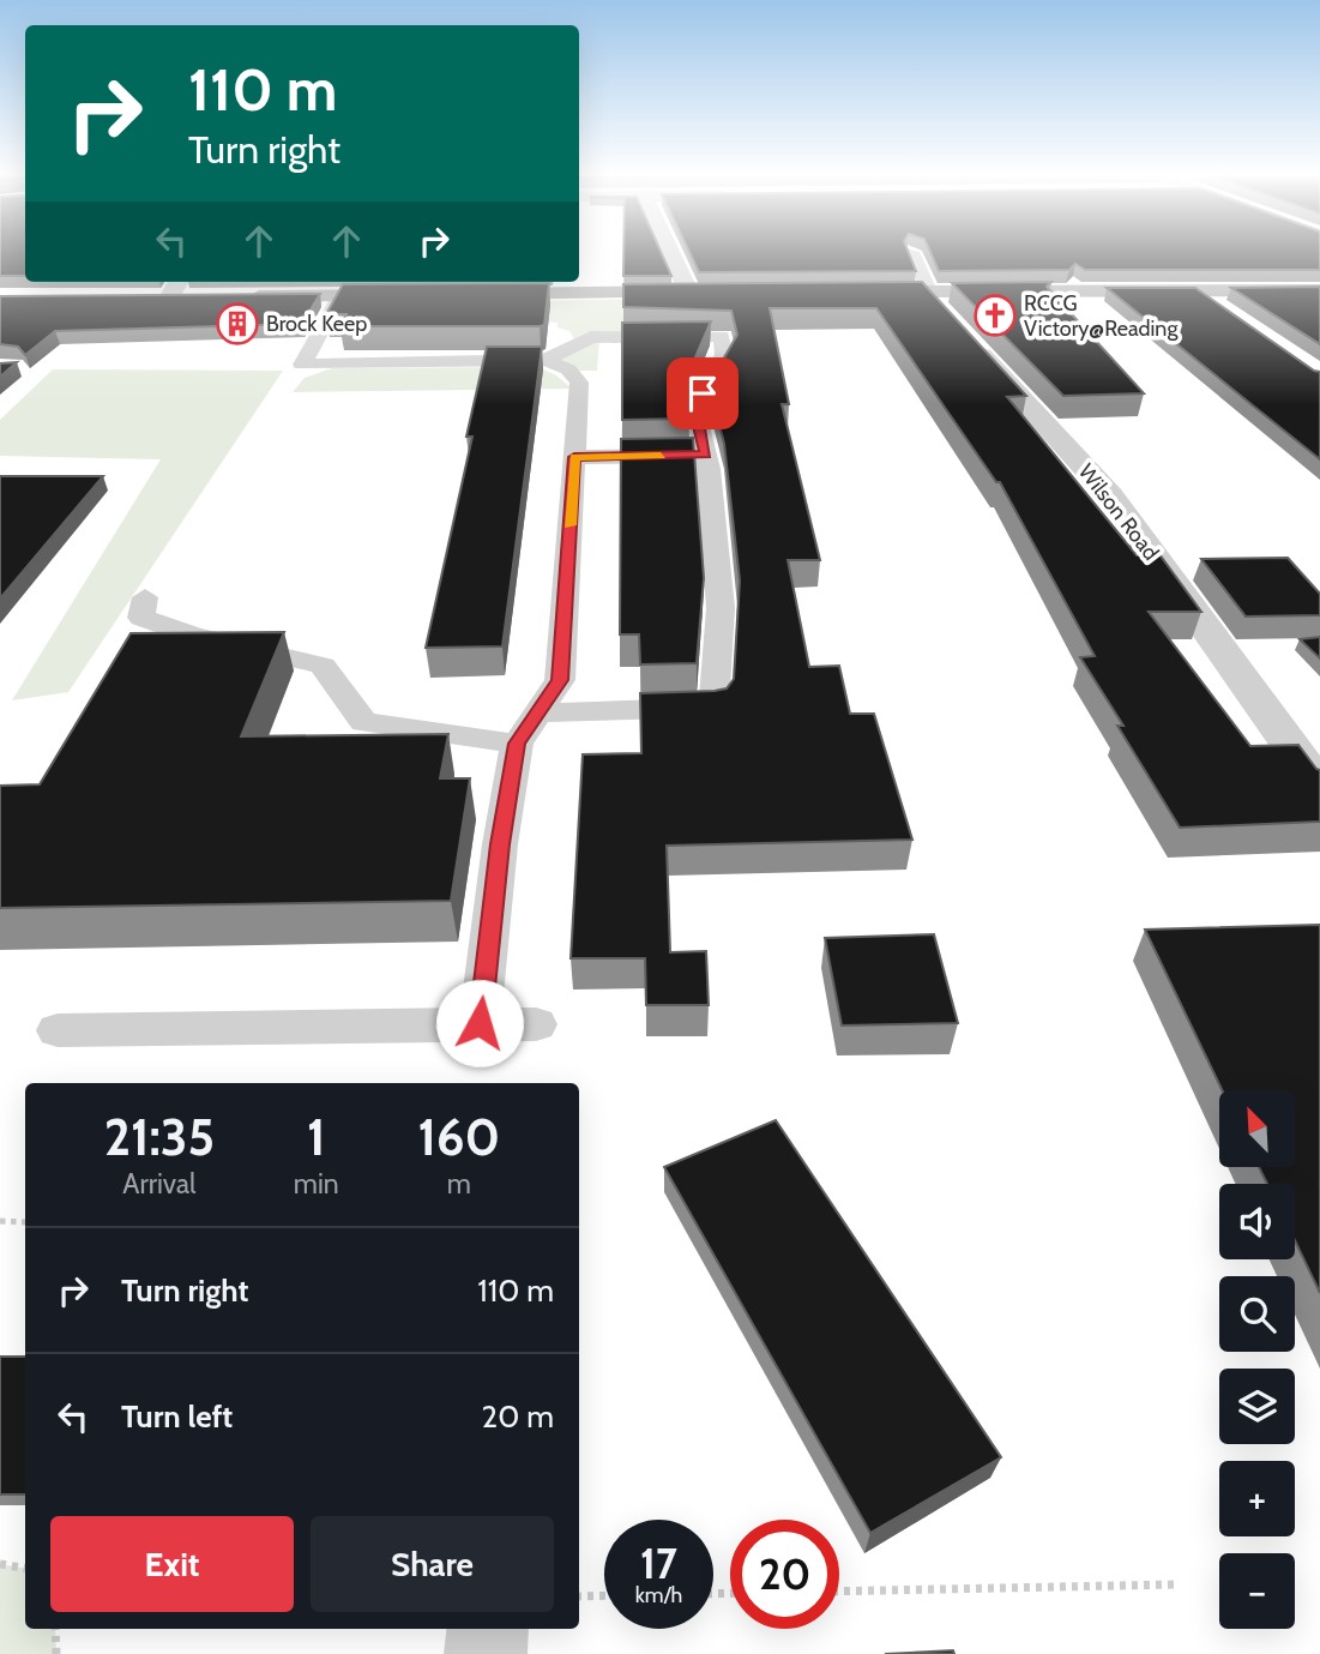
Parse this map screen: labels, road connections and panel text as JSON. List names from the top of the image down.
{
  "streets": {
    "street": ["Wilson Road"]
  },
  "places": {
    "church": ["RCCG Victory@Reading"],
    "building": ["Brock Keep"]
  },
  "north": "top left",
  "page": {
    "turn": ["110 m", "Turn right"],
    "eta": [
      "21:35",
      "Arrival",
      "1",
      "min",
      "160",
      "m"
    ],
    "map_buttons": ["+", "−"],
    "list": [
      {
        "name": "Turn right",
        "value": "110 m"
      },
      {
        "name": "Turn left",
        "value": "20 m"
      }
    ],
    "buttons": ["Exit", "Share"],
    "speed": "17 km/h",
    "limit": "20"
  }
}
